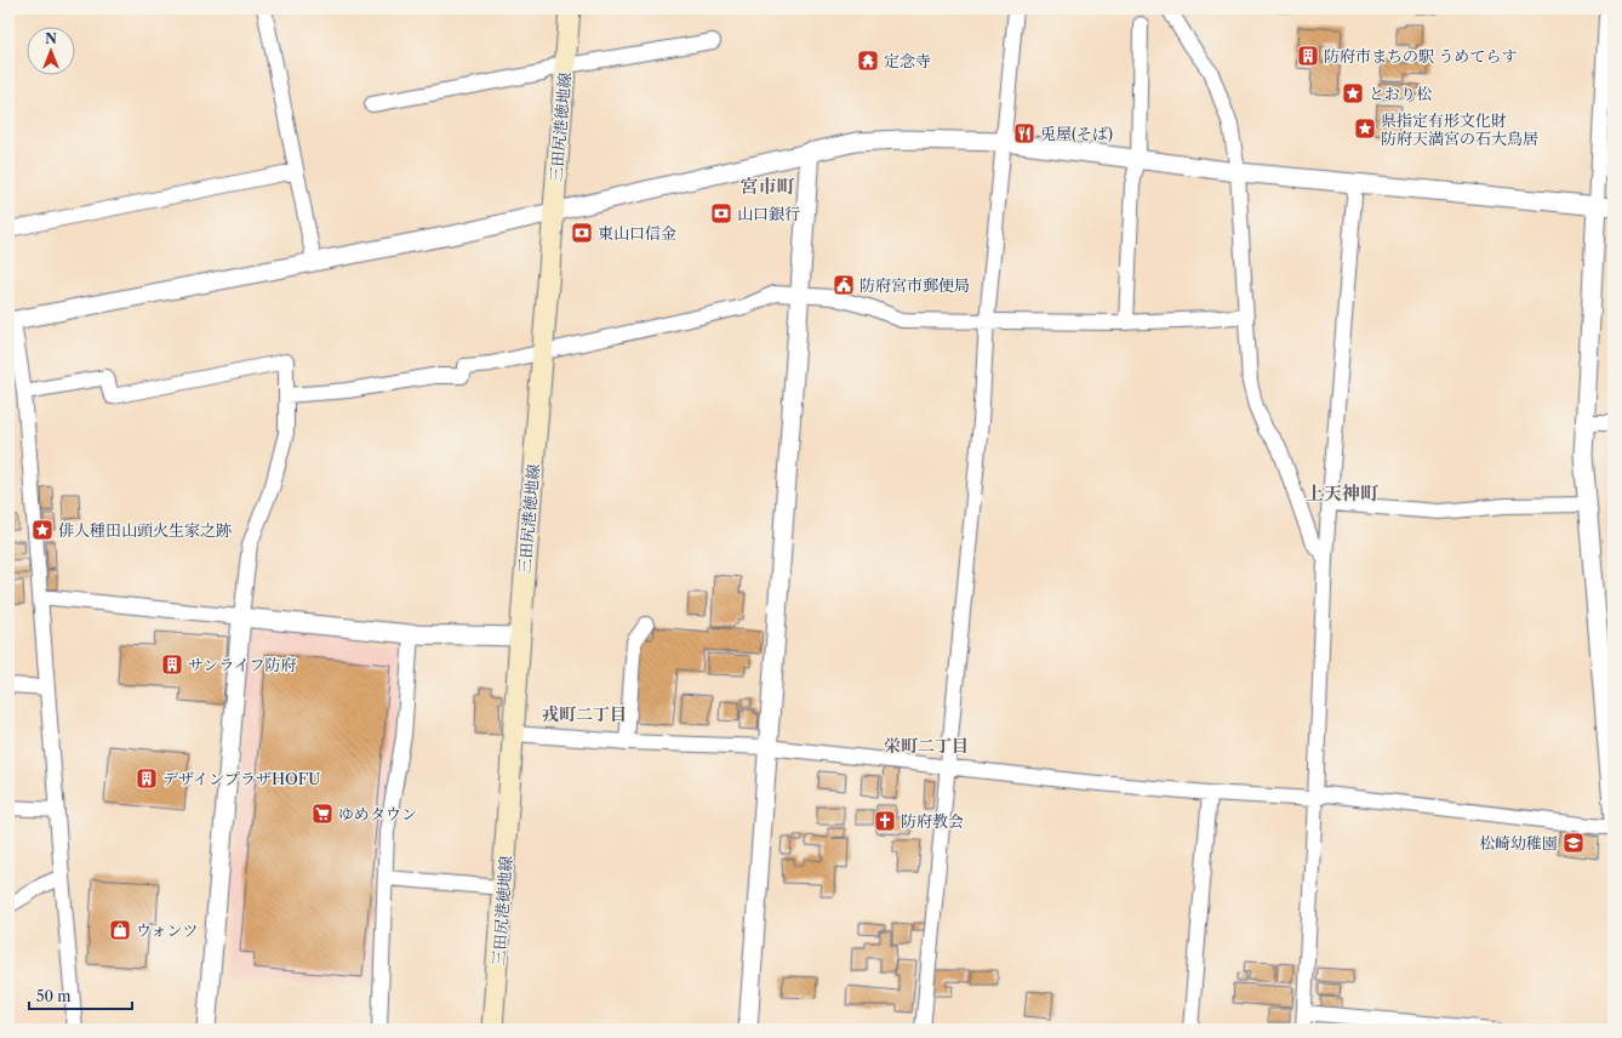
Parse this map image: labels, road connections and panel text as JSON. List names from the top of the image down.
{
  "streets": {
    "main road": ["三田尻港徳地線"]
  },
  "districts": [
    "宮市町",
    "上天神町",
    "戎町二丁目",
    "栄町二丁目"
  ],
  "places": {
    "building": ["防府市まちの駅 うめてらす", "サンライフ防府", "デザインプラザHOFU"],
    "temple": ["定念寺"],
    "place": ["とおり松", "県指定有形文化財 防府天満宮の石大鳥居", "俳人種田山頭火生家之跡"],
    "restaurant": ["兎屋(そば)"],
    "bank": ["山口銀行", "東山口信金"],
    "public building": ["防府宮市郵便局"],
    "supermarket": ["ゆめタウン"],
    "church": ["防府教会"],
    "school or university": ["松崎幼稚園"],
    "shop": ["ウォンツ"]
  },
  "scale_bar": "50 m",
  "north": "top"
}
